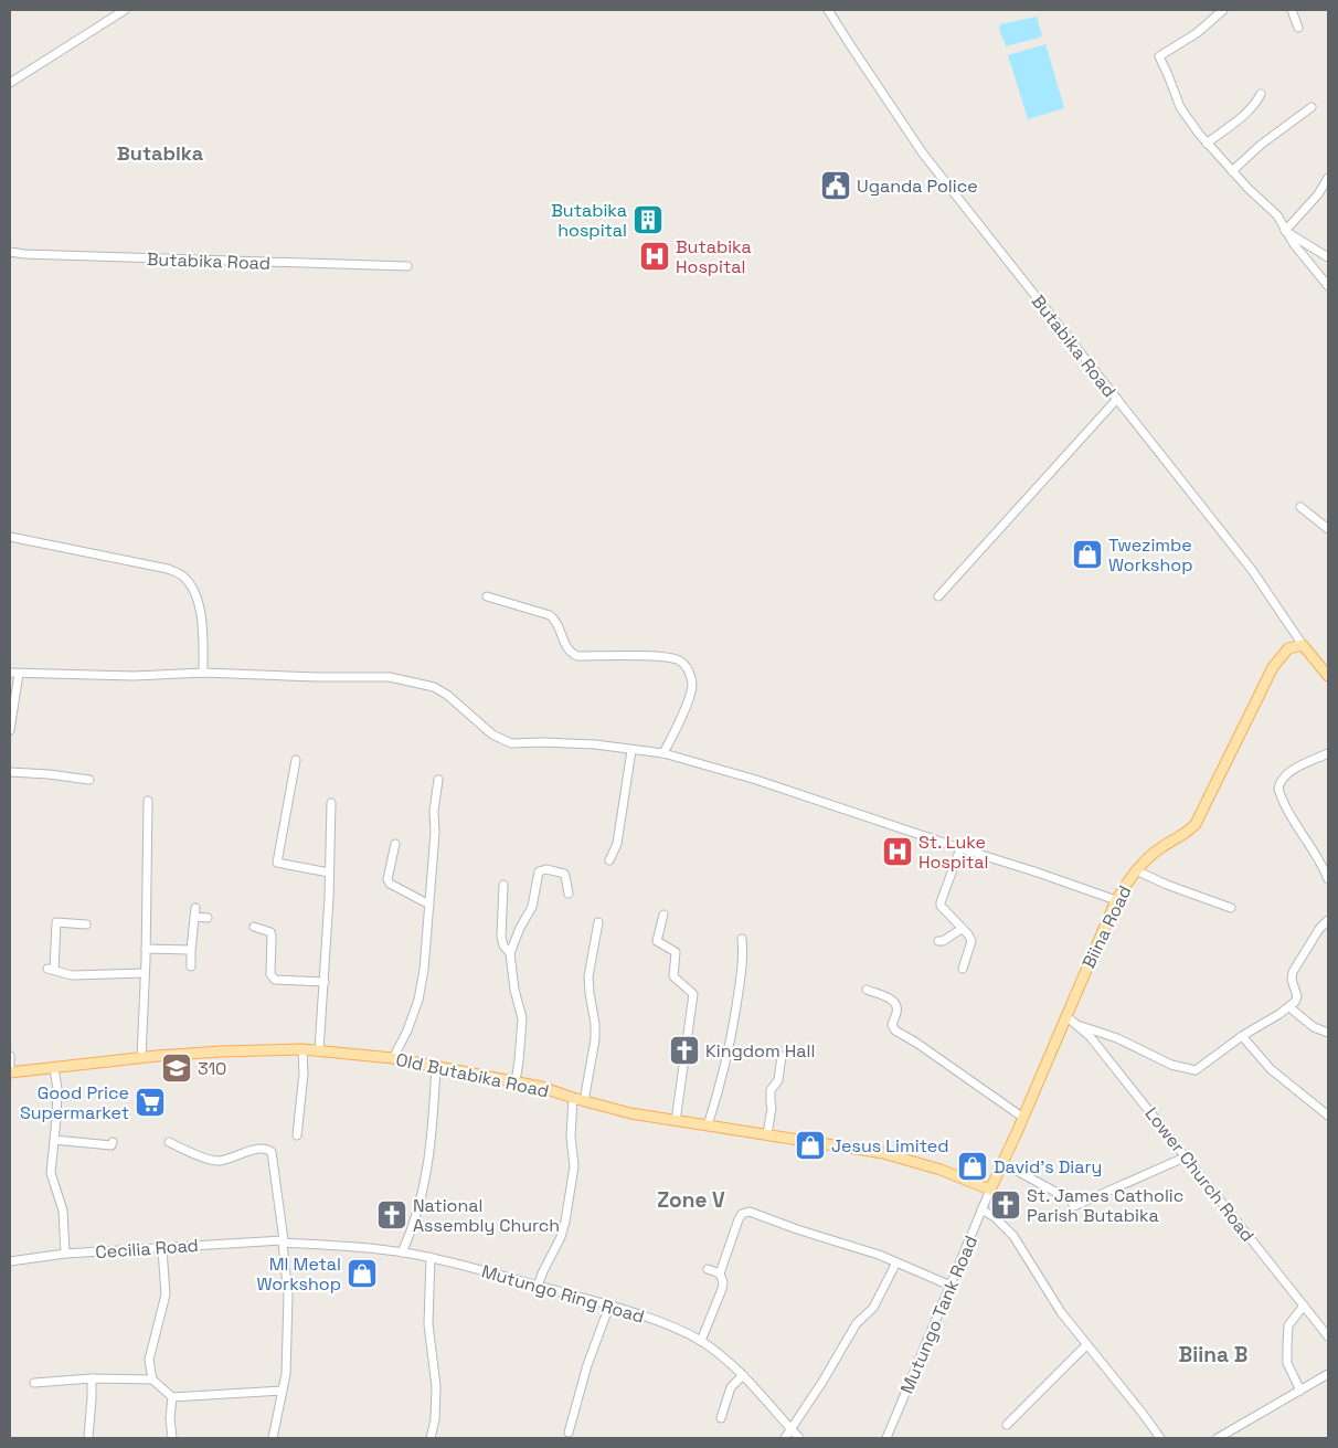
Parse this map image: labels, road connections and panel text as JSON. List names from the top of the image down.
{
  "streets": {
    "main road": ["Butabika Road", "Biina Road", "Old Butabika Road"],
    "street": [
      "Lower Church Road",
      "Cecilia Road",
      "Mutungo Ring Road",
      "Mutungo Tank Road"
    ]
  },
  "crossings": [
    ["Butabika Road", "Biina Road"],
    ["Biina Road", "Old Butabika Road"],
    ["Biina Road", "Lower Church Road"],
    ["Biina Road", "Mutungo Tank Road"],
    ["Old Butabika Road", "Mutungo Tank Road"],
    ["Cecilia Road", "Mutungo Ring Road"]
  ],
  "districts": ["Butabika", "Zone V", "Biina B"],
  "places": {
    "public building": ["Uganda Police"],
    "building": ["Butabika hospital"],
    "hospital": ["Butabika Hospital", "St. Luke Hospital"],
    "shop": [
      "Twezimbe Workshop",
      "Jesus Limited",
      "David's Diary",
      "Ml Metal Workshop"
    ],
    "church": ["Kingdom Hall", "St. James Catholic Parish Butabika", "National Assembly Church"],
    "school or university": ["310"],
    "supermarket": ["Good Price Supermarket"]
  }
}
